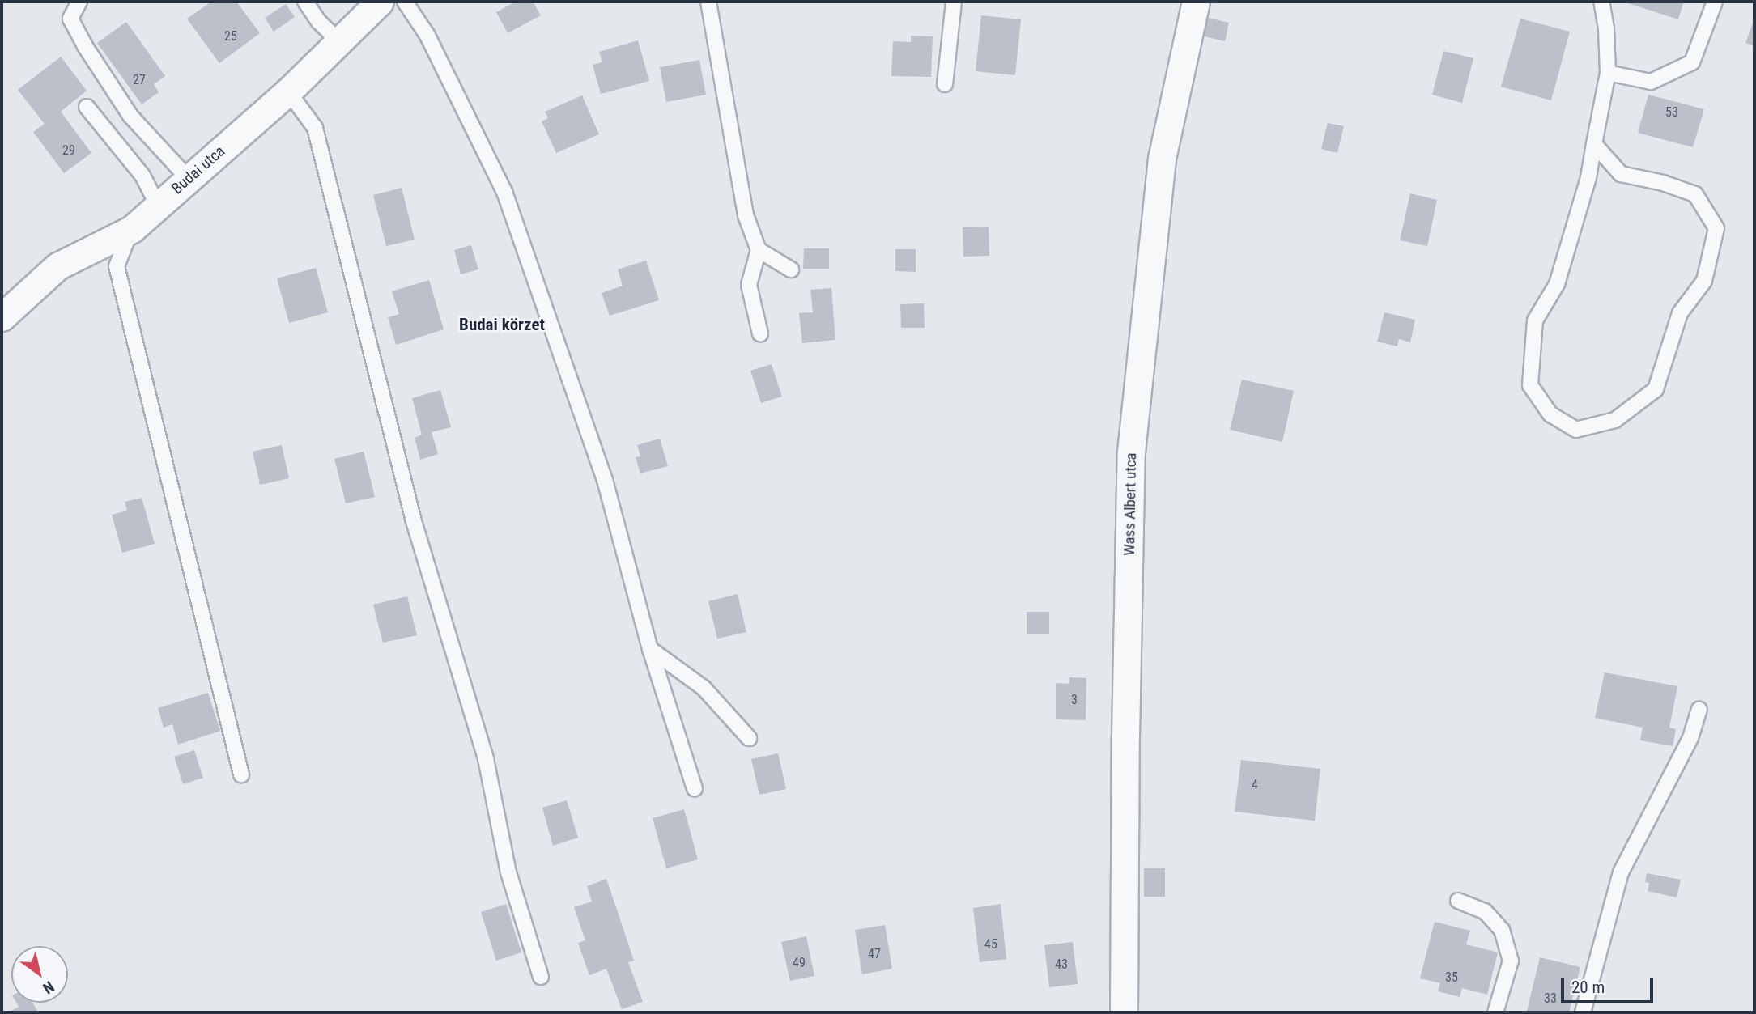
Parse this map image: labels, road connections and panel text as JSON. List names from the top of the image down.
{
  "streets": {
    "street": ["Budai utca", "Wass Albert utca"]
  },
  "districts": ["Budai körzet"],
  "house_numbers": [
    "25",
    "27",
    "53",
    "29",
    "3",
    "4",
    "45",
    "47",
    "49",
    "43",
    "35",
    "33"
  ],
  "scale_bar": "20 m",
  "north": "bottom right"
}
